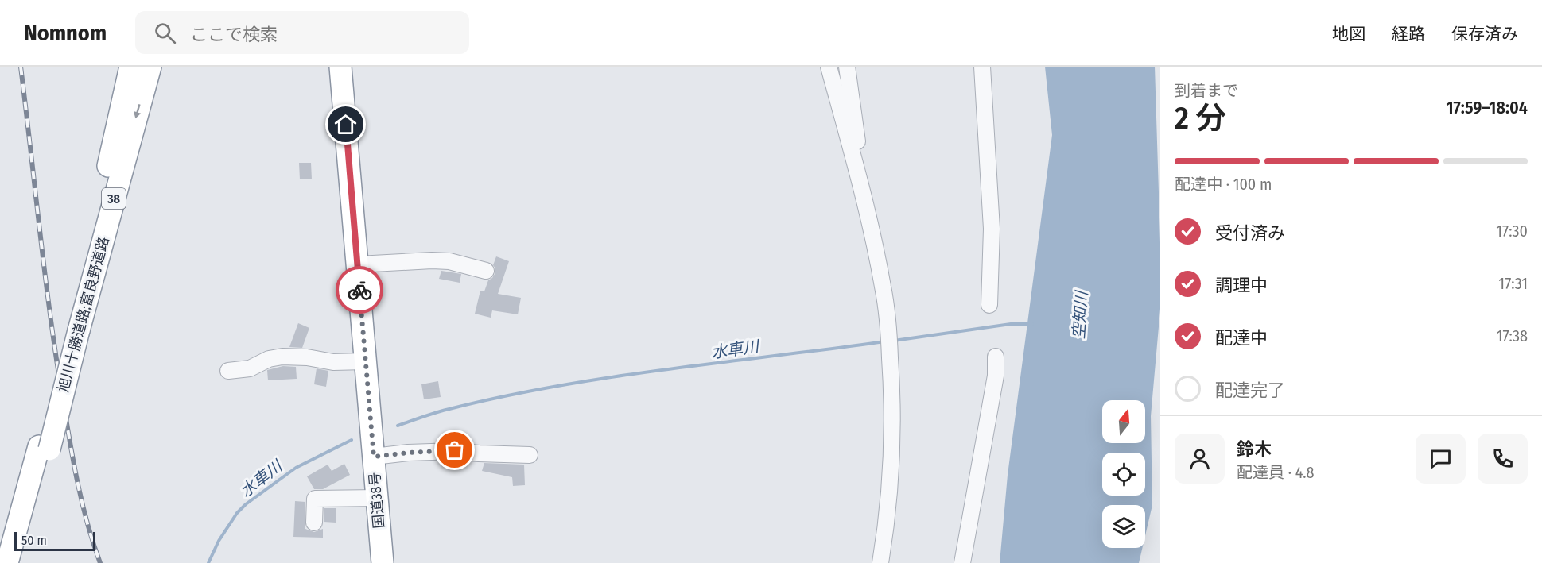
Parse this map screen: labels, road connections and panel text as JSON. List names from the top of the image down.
{
  "streets": {
    "highway": ["38", "旭川十勝道路;富良野道路", "国道38号"]
  },
  "water": ["空知川", "水車川"],
  "scale_bar": "50 m",
  "north": "top",
  "page": {
    "header": "Nomnom",
    "search": "ここで検索",
    "nav": ["地図", "経路", "保存済み"],
    "heading": ["2 分", "到着まで", "17:59–18:04"],
    "panel": ["鈴木", "配達員 · 4.8"],
    "bar": "配達中 · 100 m",
    "list": [
      ["受付済み", "17:30"],
      ["調理中", "17:31"],
      ["配達中", "17:38"],
      "配達完了"
    ],
    "scale": "50 m"
  }
}
